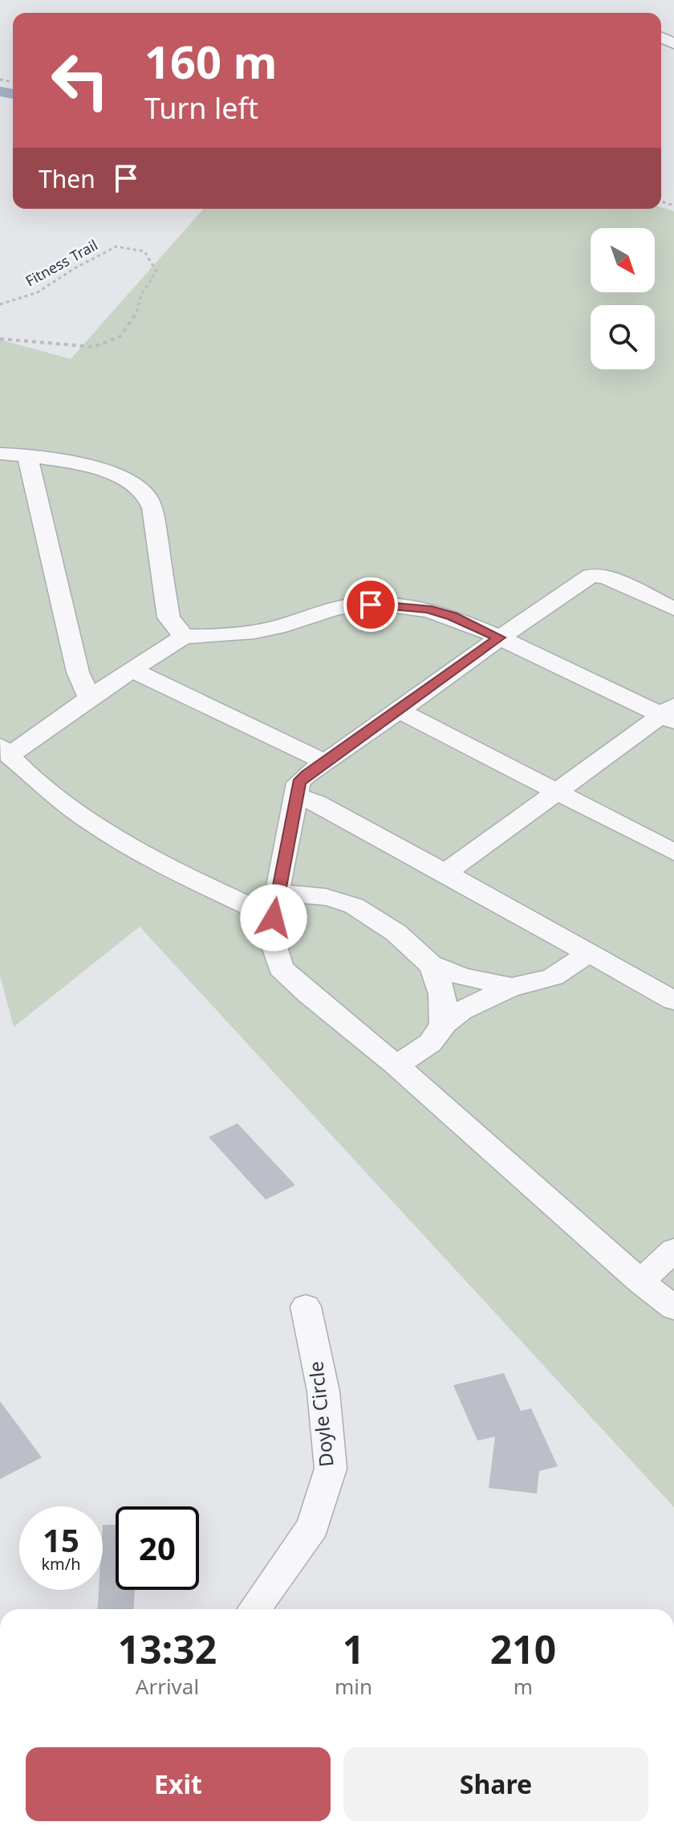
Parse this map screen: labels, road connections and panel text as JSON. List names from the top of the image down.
{
  "streets": {
    "street": ["Doyle Circle"],
    "path": ["Fitness Trail"]
  },
  "north": "bottom right",
  "page": {
    "turn": ["160 m", "Turn left"],
    "then": "Then",
    "speed": "15 km/h",
    "limit": "20",
    "eta": [
      "13:32",
      "Arrival",
      "1",
      "min",
      "210",
      "m"
    ],
    "buttons": ["Exit", "Share"]
  }
}
